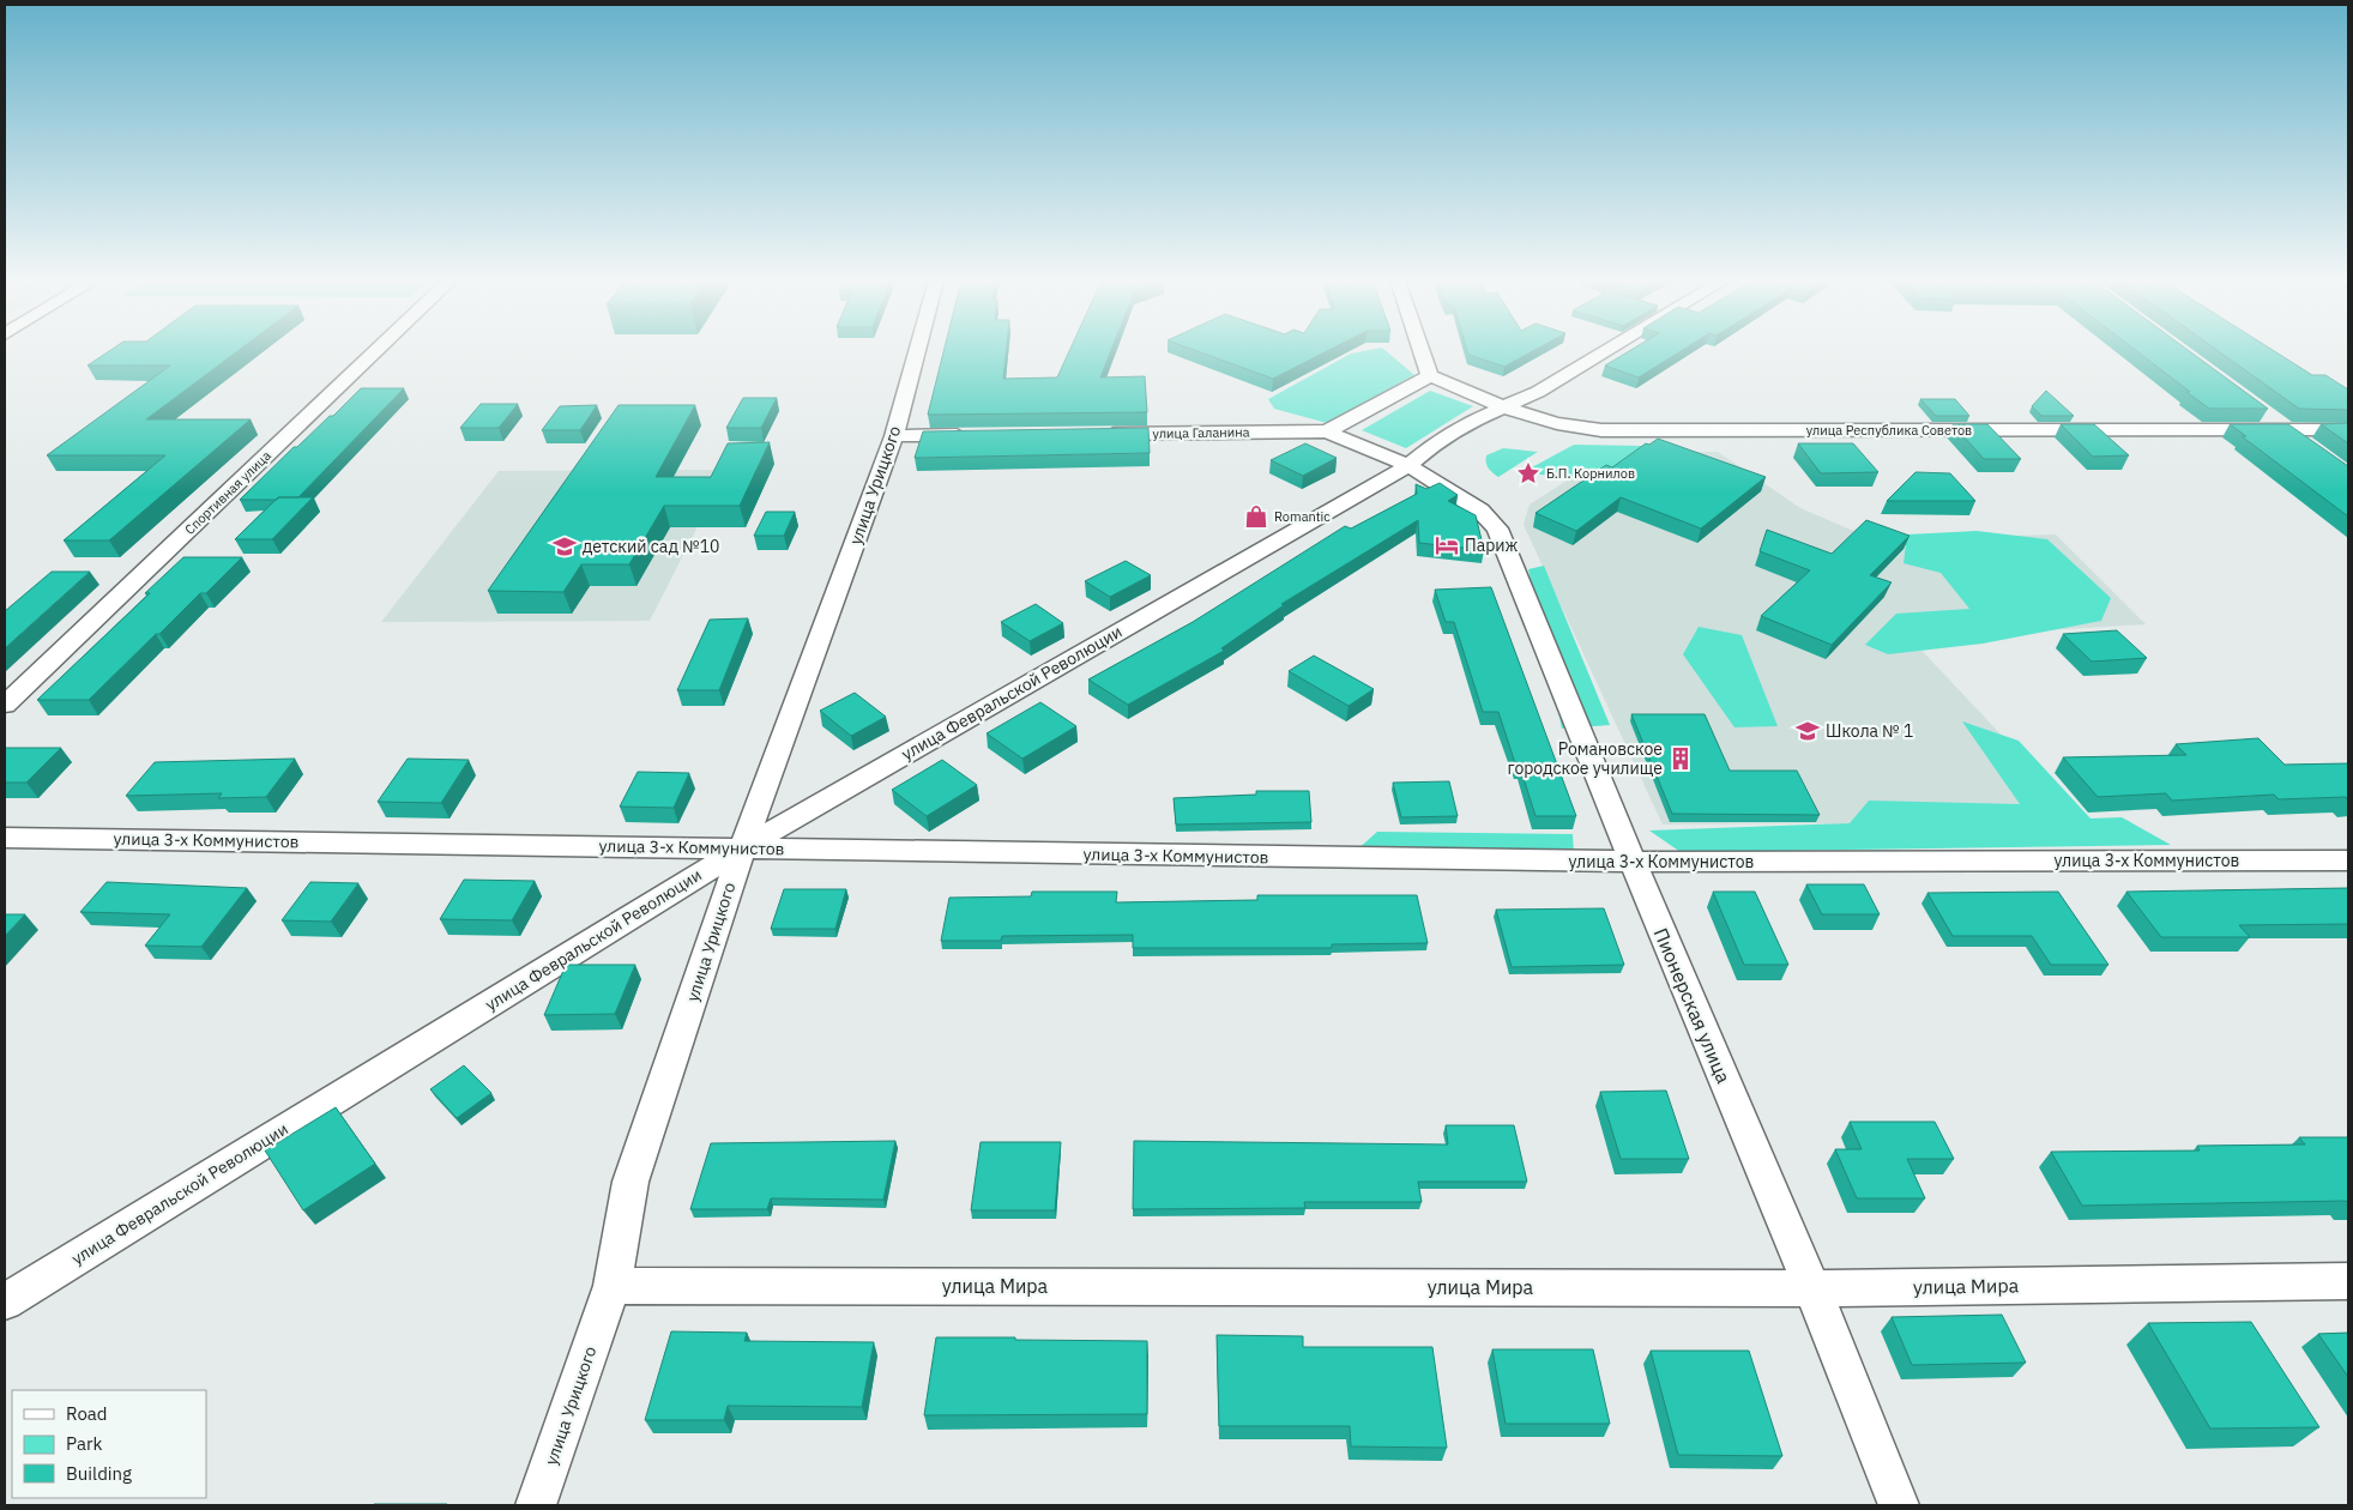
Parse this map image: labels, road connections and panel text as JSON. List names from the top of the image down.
{
  "streets": {
    "street": [
      "улица Республика Советов",
      "улица Галанина",
      "улица Урицкого",
      "Спортивная улица",
      "улица Февральской Революции",
      "улица 3-х Коммунистов",
      "Пионерская улица",
      "улица Мира"
    ]
  },
  "crossings": [
    ["улица Республика Советов", "улица Февральской Революции"],
    ["улица Галанина", "Пионерская улица"],
    ["улица Урицкого", "улица Февральской Революции"],
    ["улица Урицкого", "улица 3-х Коммунистов"],
    ["улица Урицкого", "улица Мира"],
    ["улица Февральской Революции", "улица 3-х Коммунистов"],
    ["улица Февральской Революции", "Пионерская улица"],
    ["улица 3-х Коммунистов", "Пионерская улица"],
    ["Пионерская улица", "улица Мира"]
  ],
  "places": {
    "place": ["Б.П. Корнилов"],
    "shop": ["Romantic"],
    "hotel": ["Париж"],
    "school or university": ["детский сад №10", "Школа № 1"],
    "building": ["Романовское городское училище"]
  },
  "legend": ["Road", "Park", "Building"]
}
